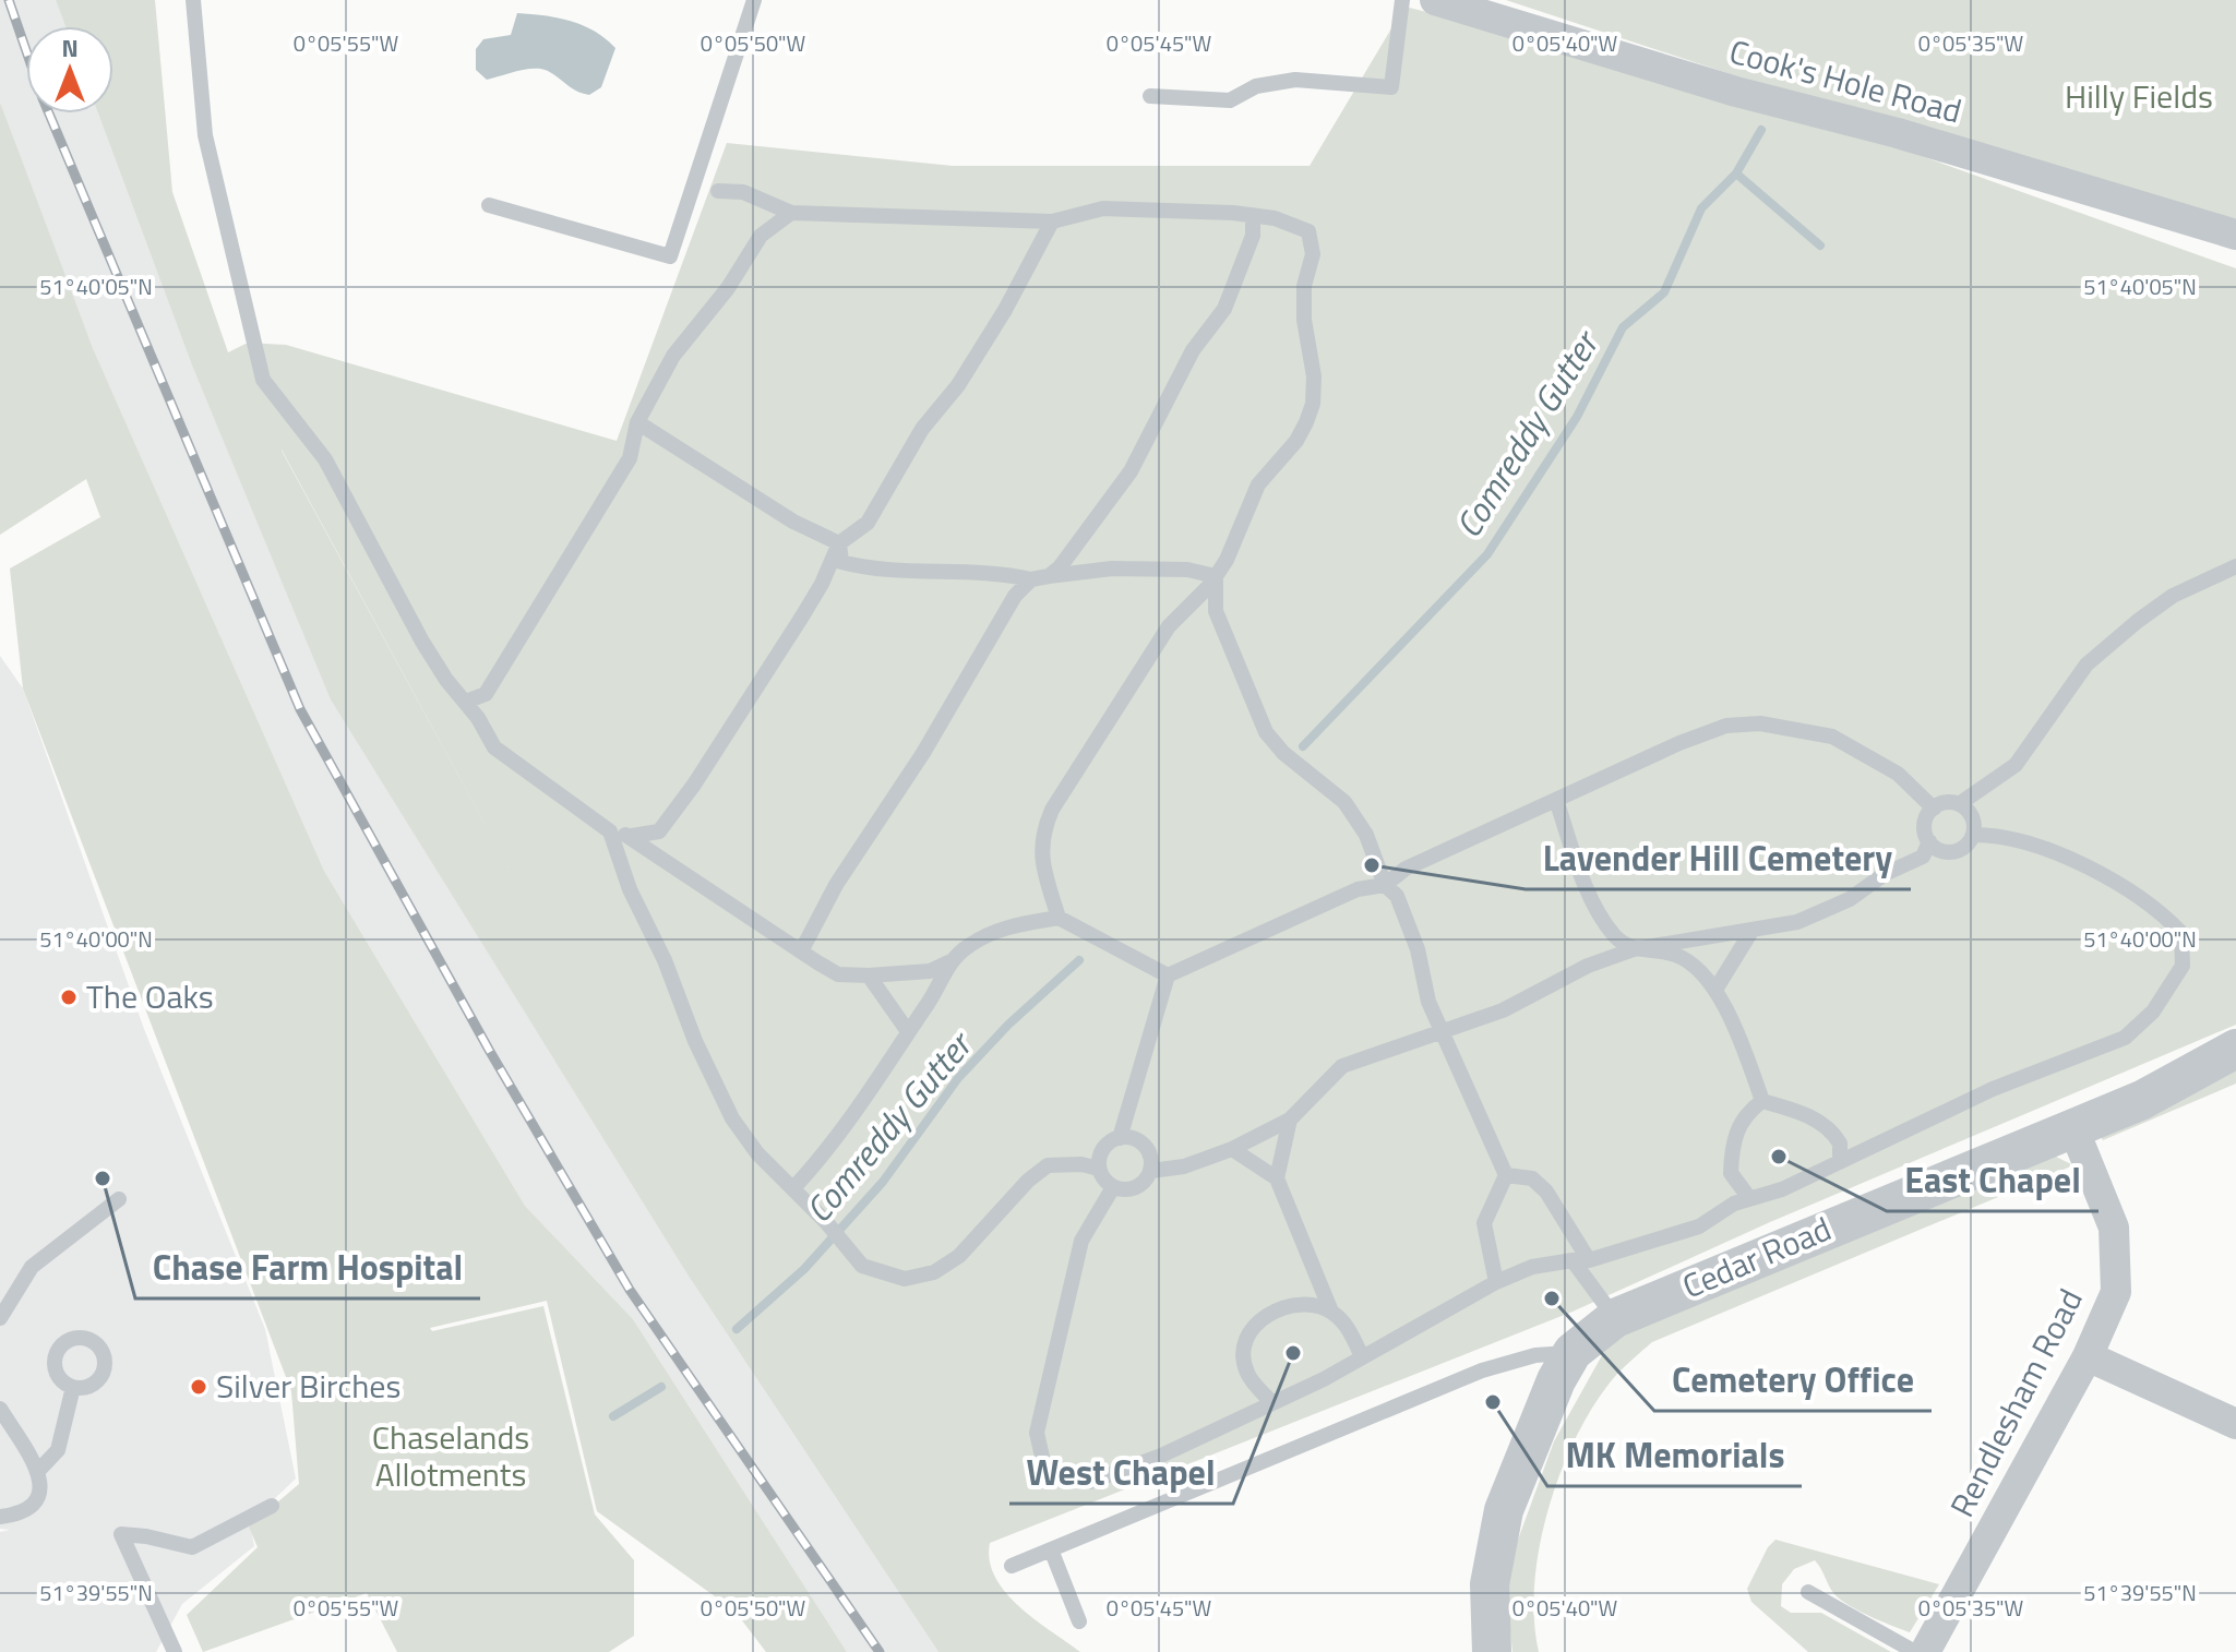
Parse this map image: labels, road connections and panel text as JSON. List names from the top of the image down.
{
  "streets": {
    "street": ["Cook's Hole Road", "Cedar Road", "Rendlesham Road"]
  },
  "crossings": [
    ["Cedar Road", "Rendlesham Road"]
  ],
  "water": ["Comreddy Gutter"],
  "parks": ["Hilly Fields", "Chaselands Allotments"],
  "places": [
    "Lavender Hill Cemetery",
    "The Oaks",
    "East Chapel",
    "Chase Farm Hospital",
    "Cemetery Office",
    "West Chapel",
    "Silver Birches",
    "MK Memorials"
  ],
  "north": "top",
  "coordinates": [
    "0°05'55\"W",
    "0°05'50\"W",
    "0°05'45\"W",
    "0°05'40\"W",
    "0°05'35\"W",
    "51°40'05\"N",
    "51°40'00\"N",
    "51°39'55\"N"
  ]
}
